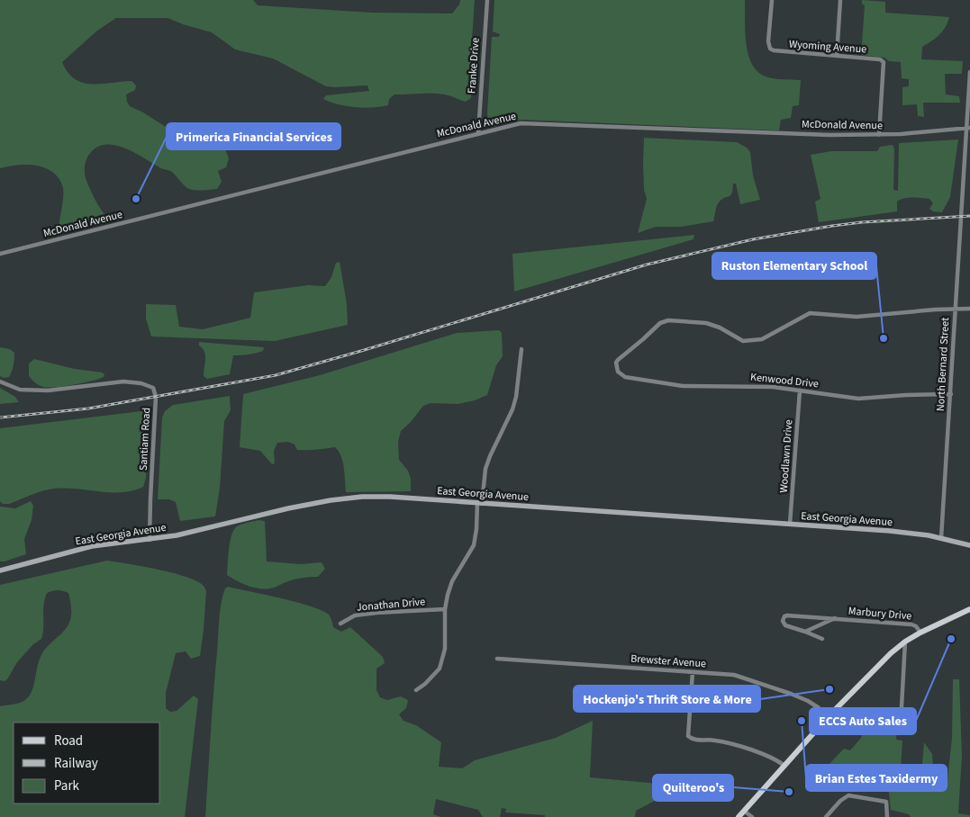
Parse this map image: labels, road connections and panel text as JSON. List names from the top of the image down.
{
  "streets": {
    "main road": ["East Georgia Avenue"],
    "street": [
      "Wyoming Avenue",
      "Franke Drive",
      "McDonald Avenue",
      "North Bernard Street",
      "Kenwood Drive",
      "Santiam Road",
      "Woodlawn Drive",
      "Jonathan Drive",
      "Marbury Drive",
      "Brewster Avenue"
    ]
  },
  "crossings": [
    ["Wyoming Avenue", "McDonald Avenue"],
    ["Franke Drive", "McDonald Avenue"],
    ["McDonald Avenue", "North Bernard Street"],
    ["North Bernard Street", "Kenwood Drive"],
    ["North Bernard Street", "East Georgia Avenue"],
    ["Kenwood Drive", "Woodlawn Drive"],
    ["Santiam Road", "East Georgia Avenue"],
    ["Woodlawn Drive", "East Georgia Avenue"]
  ],
  "places": [
    "Primerica Financial Services",
    "Ruston Elementary School",
    "ECCS Auto Sales",
    "Hockenjo's Thrift Store & More",
    "Brian Estes Taxidermy",
    "Quilteroo's"
  ],
  "legend": ["Road", "Railway", "Park"]
}
